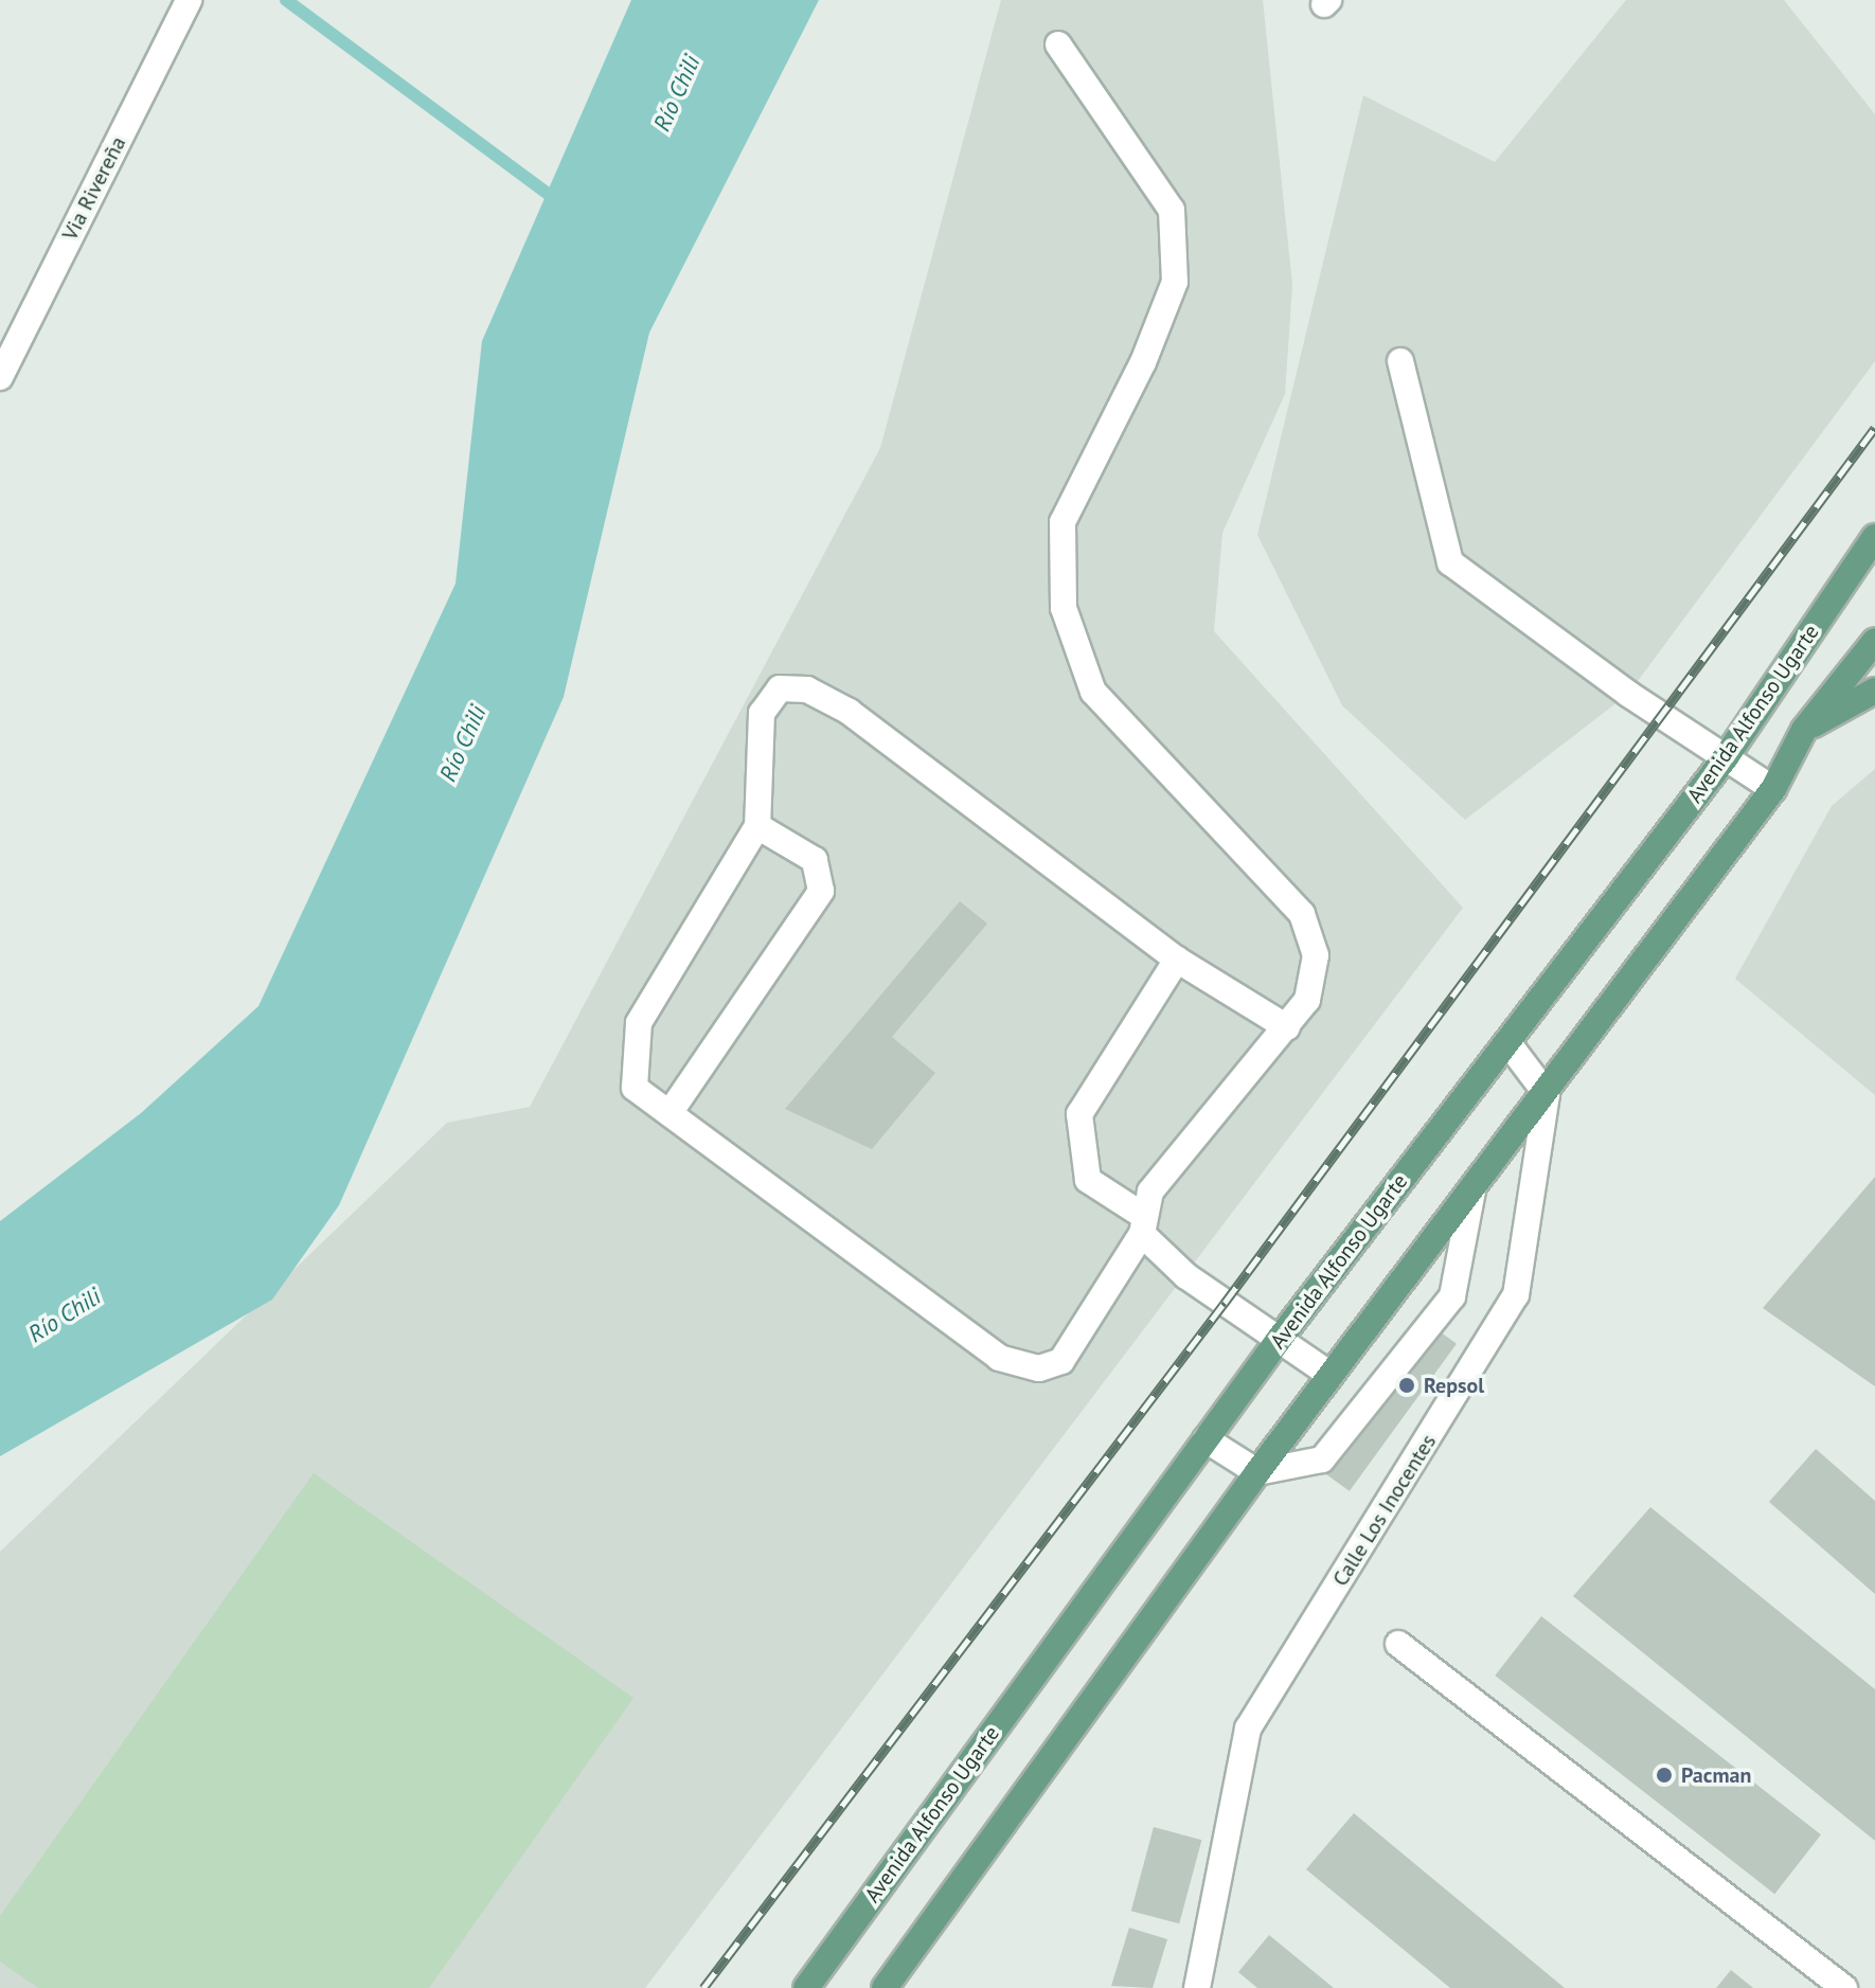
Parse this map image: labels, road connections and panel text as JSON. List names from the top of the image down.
{
  "streets": {
    "main road": ["Avenida Alfonso Ugarte"],
    "street": ["Via Rivereña", "Calle Los Inocentes"]
  },
  "water": ["Río Chili"],
  "places": ["Repsol", "Pacman"]
}
